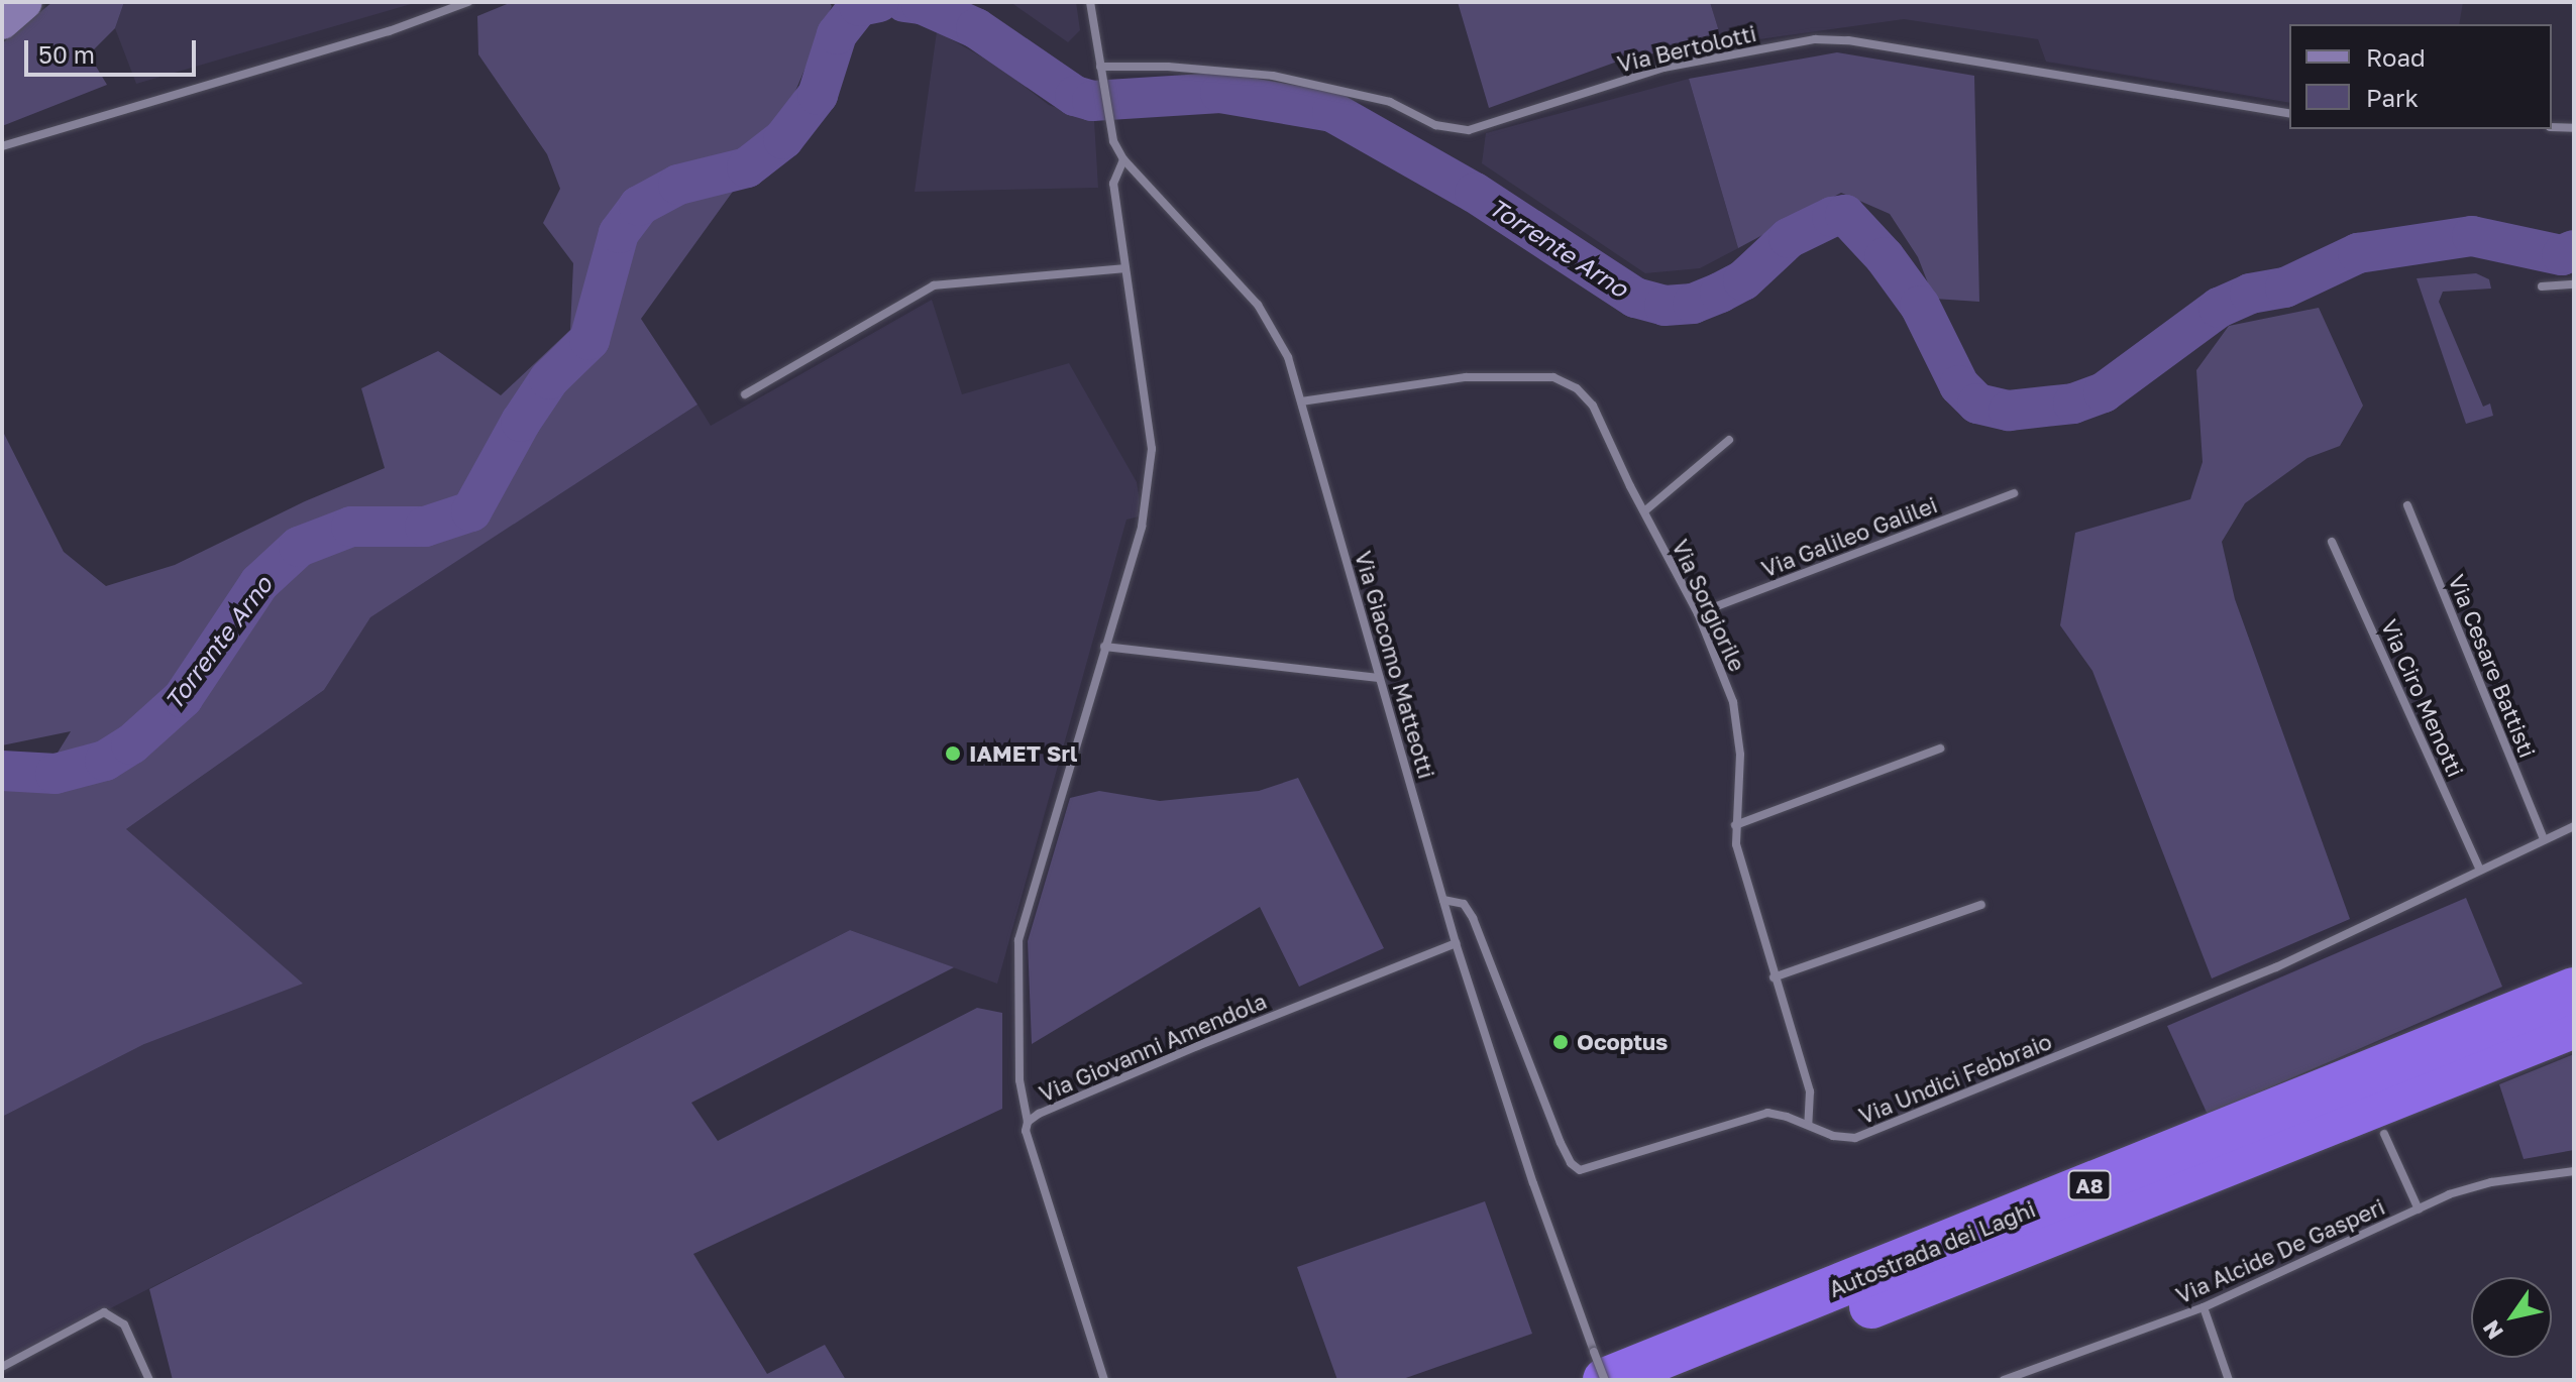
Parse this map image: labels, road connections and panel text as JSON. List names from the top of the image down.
{
  "streets": {
    "highway": ["A8", "Autostrada dei Laghi"],
    "street": [
      "Via Bertolotti",
      "Via Galileo Galilei",
      "Via Sorgiorile",
      "Via Giacomo Matteotti",
      "Via Cesare Battisti",
      "Via Ciro Menotti",
      "Via Giovanni Amendola",
      "Via Undici Febbraio",
      "Via Alcide De Gasperi"
    ]
  },
  "crossings": [
    ["Via Bertolotti", "Via Giacomo Matteotti"],
    ["Via Galileo Galilei", "Via Sorgiorile"],
    ["Via Sorgiorile", "Via Giacomo Matteotti"],
    ["Via Sorgiorile", "Via Undici Febbraio"],
    ["Via Giacomo Matteotti", "Via Giovanni Amendola"],
    ["Via Giacomo Matteotti", "Via Undici Febbraio"],
    ["Via Giacomo Matteotti", "Autostrada dei Laghi"],
    ["Via Cesare Battisti", "Via Undici Febbraio"],
    ["Via Ciro Menotti", "Via Undici Febbraio"]
  ],
  "water": ["Torrente Arno"],
  "places": ["IAMET Srl", "Ocoptus"],
  "legend": ["Road", "Park"],
  "scale_bar": "50 m",
  "north": "bottom left"
}
